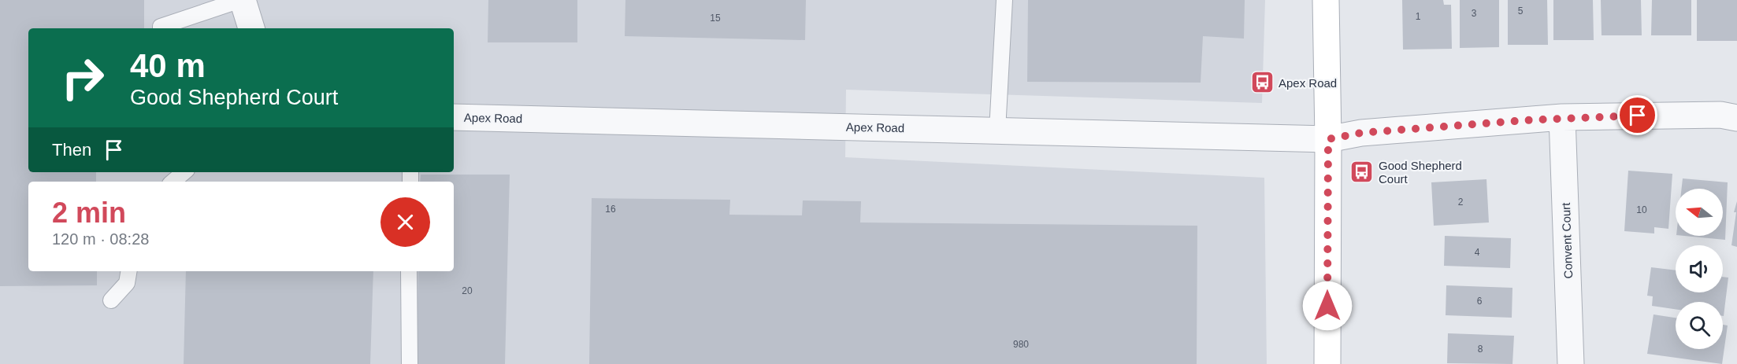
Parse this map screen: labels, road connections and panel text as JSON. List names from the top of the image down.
{
  "streets": {
    "street": ["Apex Road", "Convent Court"]
  },
  "places": {
    "bus stop": ["Apex Road", "Good Shepherd Court"]
  },
  "house_numbers": [
    "5",
    "3",
    "1",
    "15",
    "2",
    "16",
    "10",
    "4",
    "20",
    "6",
    "980",
    "8"
  ],
  "north": "left",
  "page": {
    "turn": ["40 m", "Good Shepherd Court"],
    "then": "Then",
    "heading": ["2 min", "120 m · 08:28"]
  }
}
